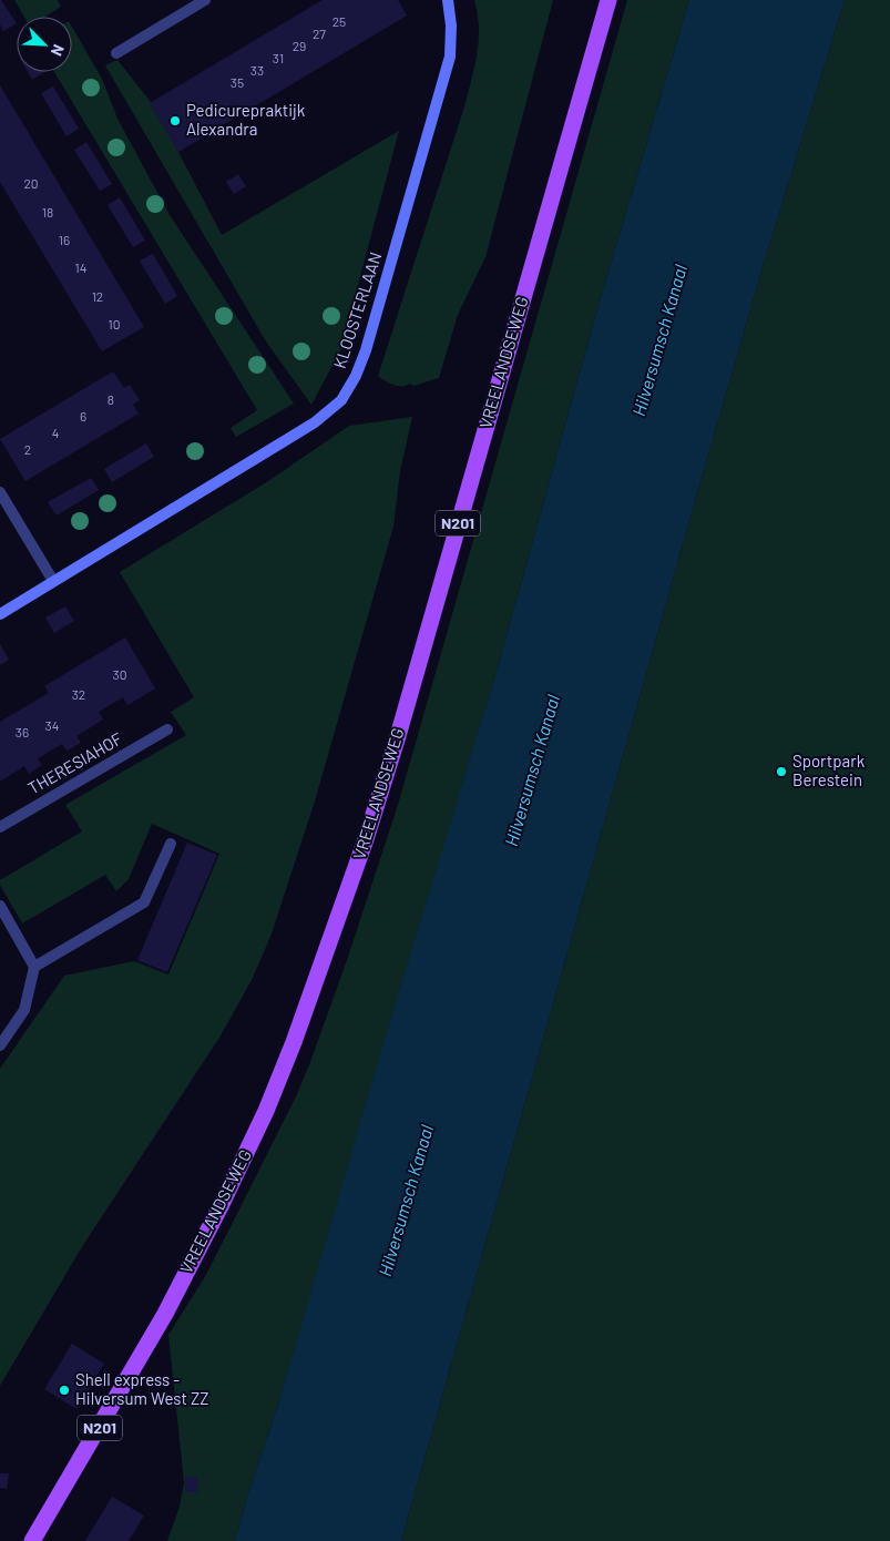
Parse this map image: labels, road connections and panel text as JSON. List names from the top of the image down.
{
  "streets": {
    "main road": ["VREELANDSEWEG", "N201"],
    "street": ["KLOOSTERLAAN", "THERESIAHOF"]
  },
  "water": ["Hilversumsch Kanaal"],
  "places": ["Pedicurepraktijk Alexandra", "Sportpark Berestein", "Shell express - Hilversum West ZZ"],
  "house_numbers": [
    "25",
    "27",
    "29",
    "31",
    "33",
    "35",
    "20",
    "18",
    "16",
    "14",
    "12",
    "10",
    "8",
    "6",
    "4",
    "2",
    "30",
    "32",
    "34",
    "36"
  ],
  "north": "bottom right"
}
